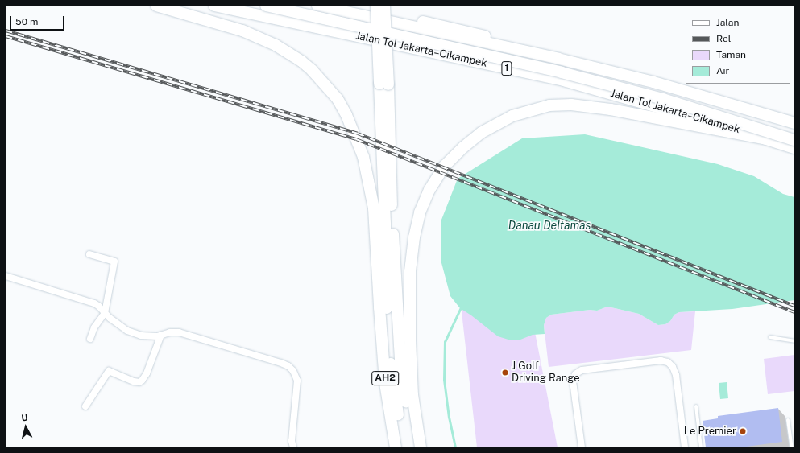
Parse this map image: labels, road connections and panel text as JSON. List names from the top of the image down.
{
  "streets": {
    "highway": ["Jalan Tol Jakarta–Cikampek", "1", "AH2"]
  },
  "water": ["Danau Deltamas"],
  "places": ["J Golf Driving Range", "Le Premier"],
  "legend": [
    "Jalan",
    "Rel",
    "Taman",
    "Air"
  ],
  "scale_bar": "50 m",
  "north": "top"
}
